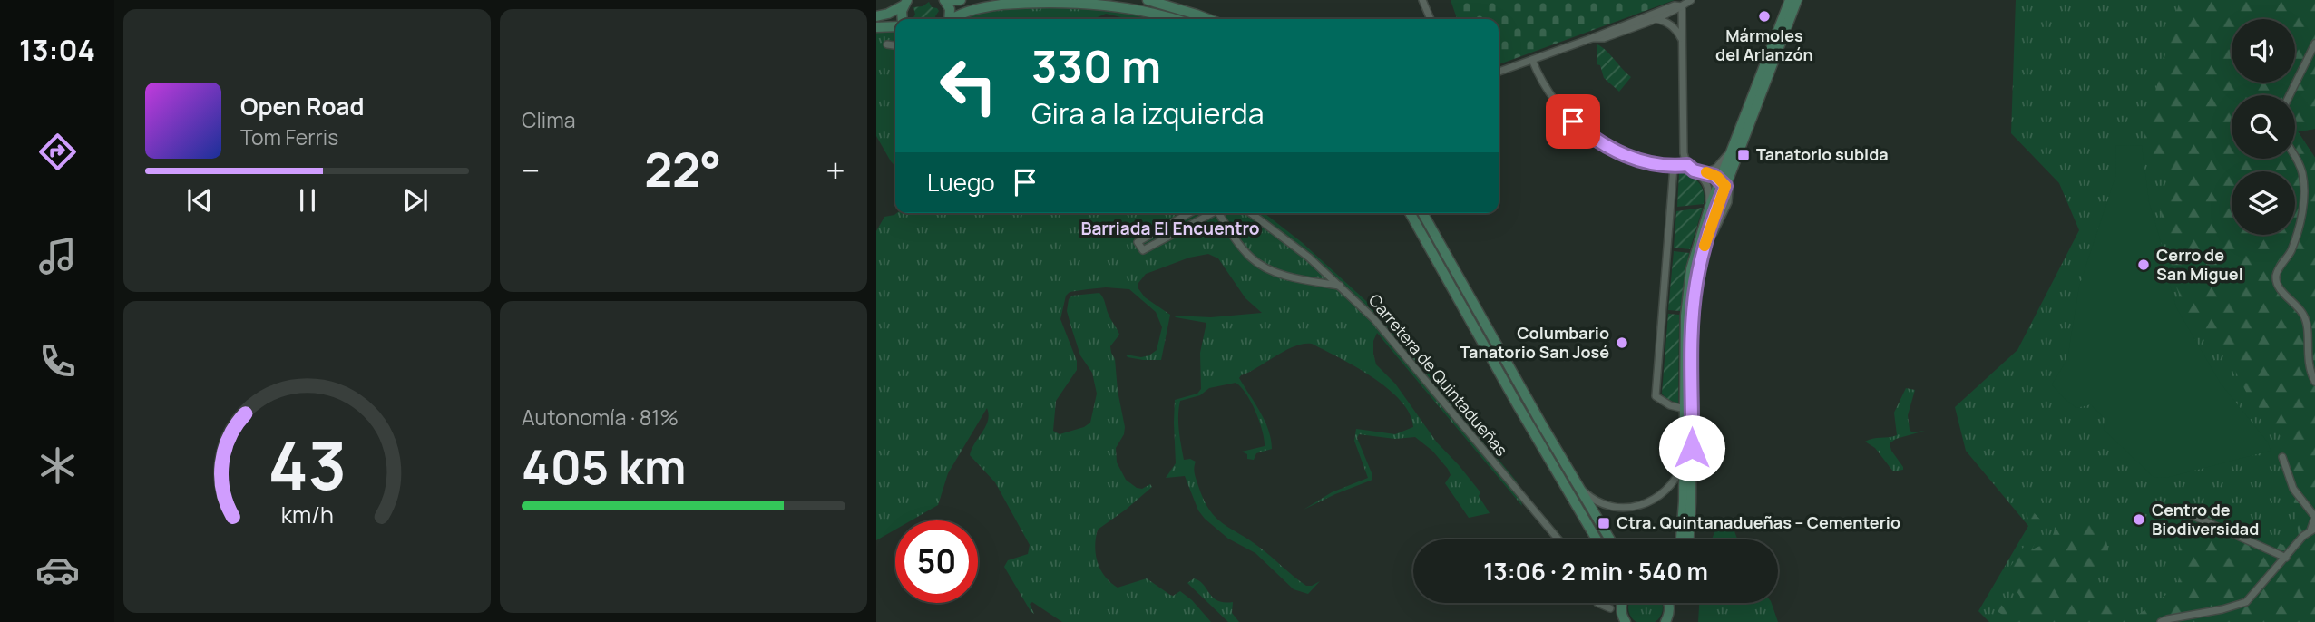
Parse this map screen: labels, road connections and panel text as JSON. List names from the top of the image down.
{
  "streets": {
    "street": ["Carretera de Quintadueñas"]
  },
  "districts": ["Barriada El Encuentro"],
  "places": {
    "other": [
      "Mármoles del Arlanzón",
      "Cerro de San Miguel",
      "Columbario Tanatorio San José",
      "Centro de Biodiversidad"
    ],
    "transit": ["Tanatorio subida", "Ctra. Quintanadueñas – Cementerio"]
  },
  "page": {
    "tabs": "13:04",
    "tile": [
      "Clima",
      ["Autonomía · 81%", "405 km"]
    ],
    "turn": ["330 m", "Gira a la izquierda"],
    "song": ["Open Road", "Tom Ferris"],
    "heat": ["−", "22°", "+"],
    "then": "Luego",
    "limit": "50",
    "trip": "13:06 · 2 min · 540 m",
    "gauge": ["43", "km/h"]
  }
}
